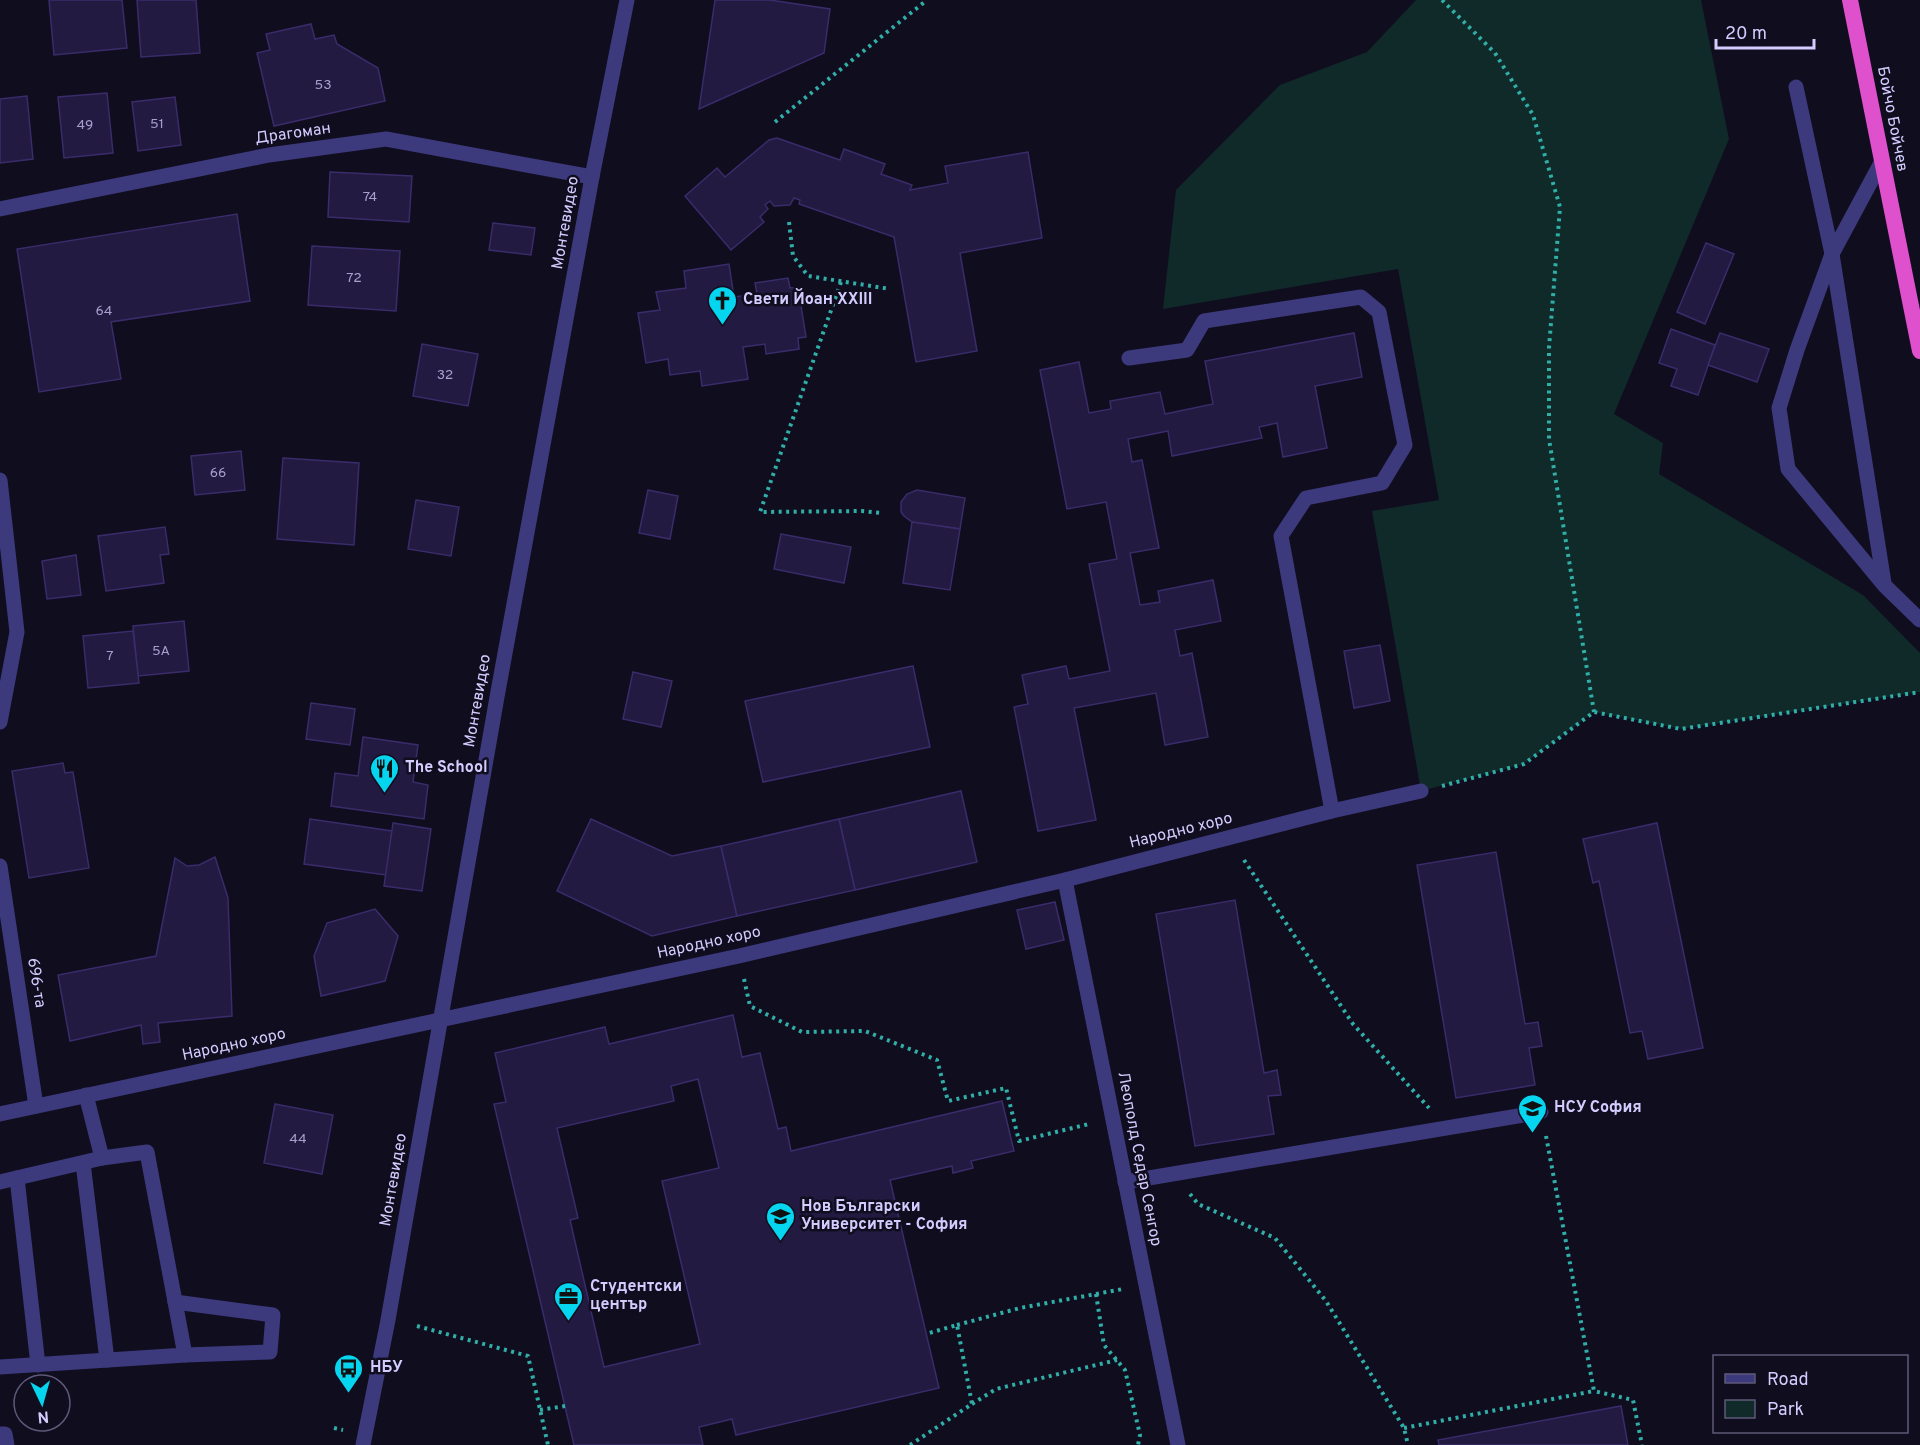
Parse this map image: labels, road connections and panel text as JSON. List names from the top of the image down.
{
  "streets": {
    "highway": ["Бойчо Бойчев"],
    "street": [
      "Драгоман",
      "Монтевидео",
      "Народно хоро",
      "696-та",
      "Леополд Седар Сенгор"
    ]
  },
  "crossings": [
    ["Драгоман", "Монтевидео"],
    ["Монтевидео", "Народно хоро"],
    ["Народно хоро", "696-та"],
    ["Народно хоро", "Леополд Седар Сенгор"]
  ],
  "places": {
    "church": ["Свети Йоан XXIII"],
    "restaurant": ["The School"],
    "school or university": ["НСУ София", "Нов Български Университет - София"],
    "office": ["Студентски център"],
    "bus stop": ["НБУ"]
  },
  "house_numbers": [
    "53",
    "51",
    "49",
    "74",
    "72",
    "64",
    "32",
    "66",
    "5А",
    "7",
    "44"
  ],
  "legend": ["Road", "Park"],
  "scale_bar": "20 m",
  "north": "bottom"
}
